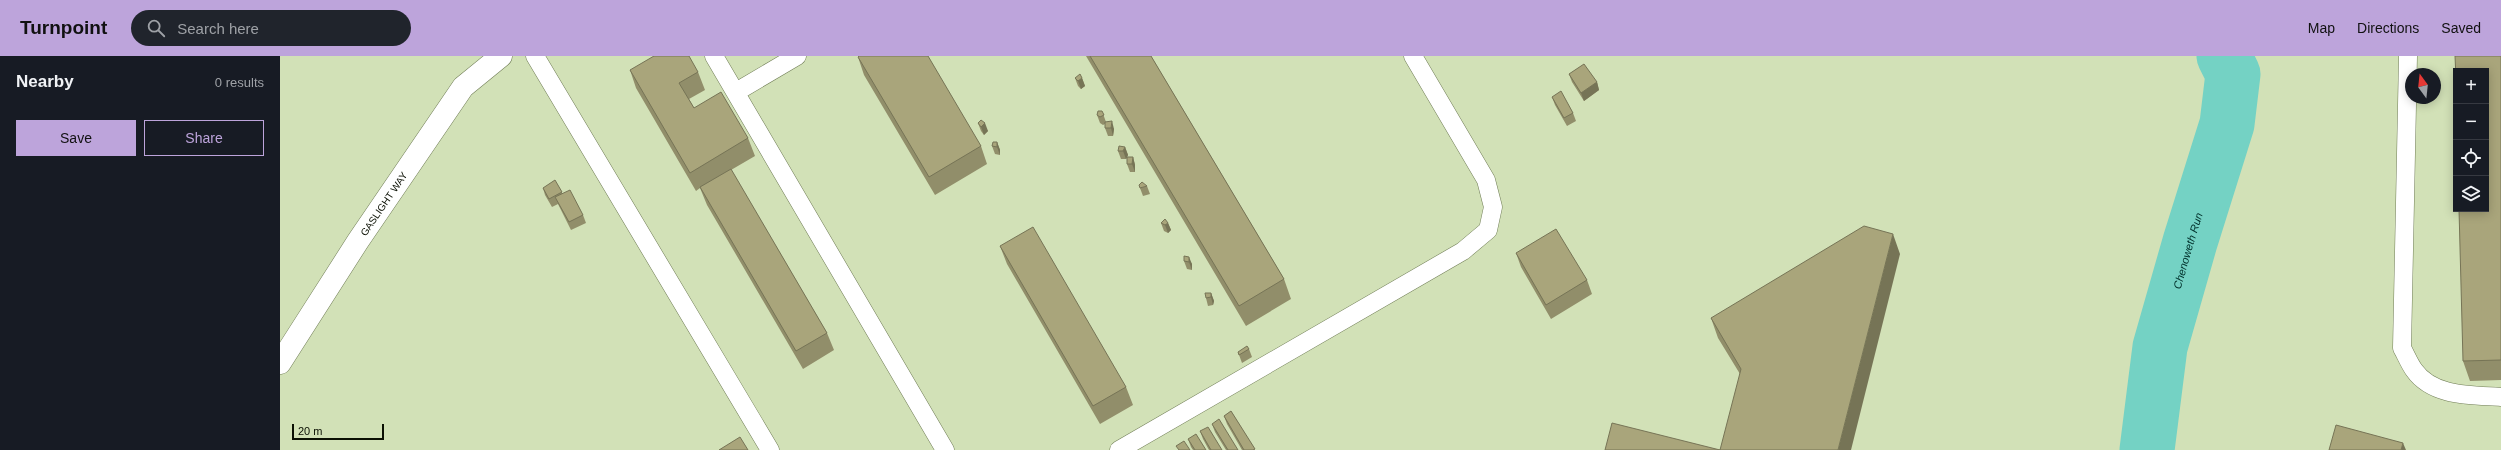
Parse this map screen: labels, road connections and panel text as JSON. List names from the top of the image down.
{
  "streets": {
    "street": ["GASLIGHT WAY"]
  },
  "water": ["Chenoweth Run"],
  "scale_bar": "20 m",
  "north": "top",
  "page": {
    "header": "Turnpoint",
    "search": "Search here",
    "nav": ["Map", "Directions", "Saved"],
    "heading": ["Nearby", "0 results"],
    "map_buttons": ["+", "−"],
    "buttons": ["Save", "Share"],
    "scale": "20 m"
  }
}
